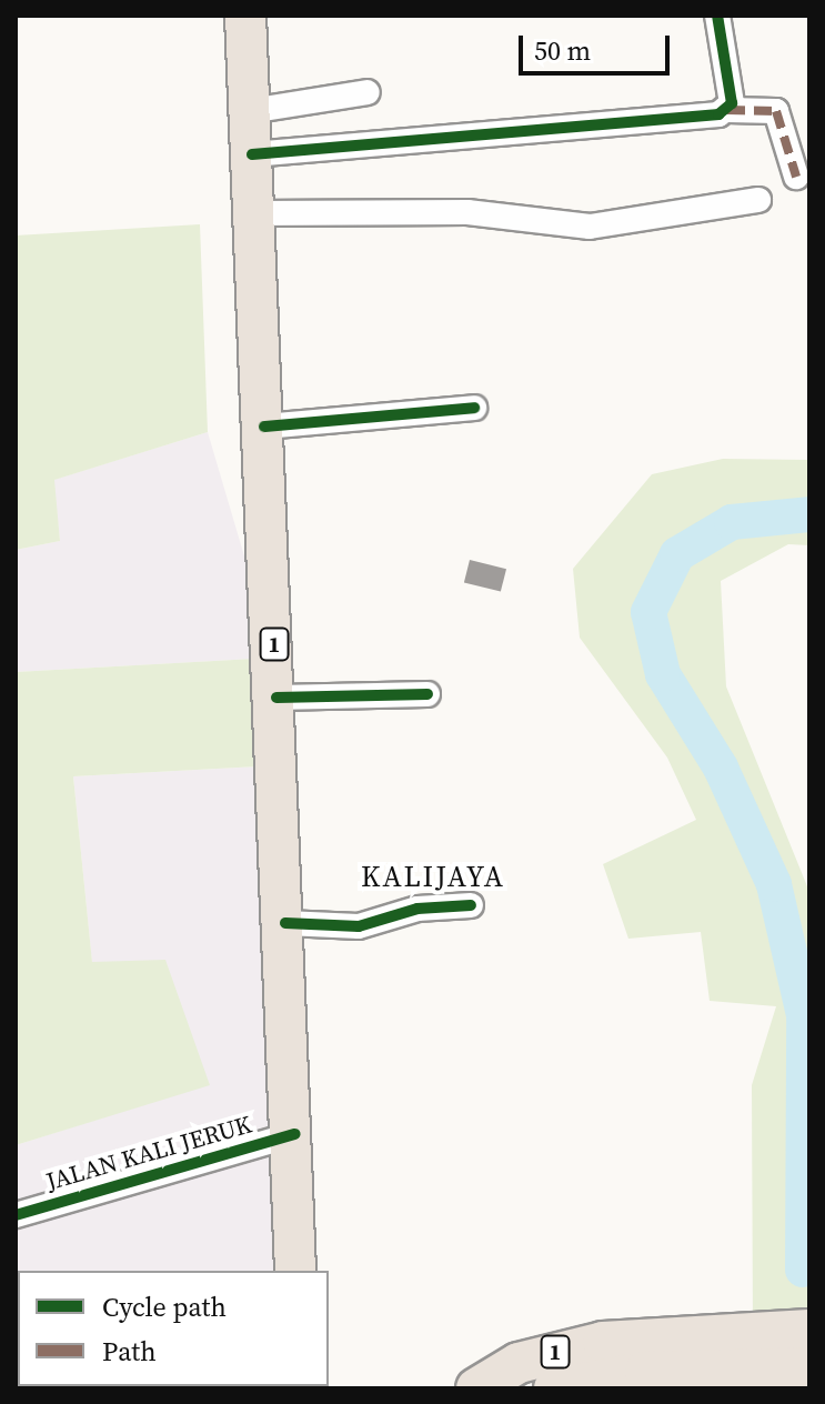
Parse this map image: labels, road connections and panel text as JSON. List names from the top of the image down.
{
  "streets": {
    "highway": ["1"],
    "street": ["JALAN KALI JERUK"]
  },
  "crossings": [
    ["1", "JALAN KALI JERUK"]
  ],
  "districts": ["KALIJAYA"],
  "legend": ["Cycle path", "Path"],
  "scale_bar": "50 m"
}
